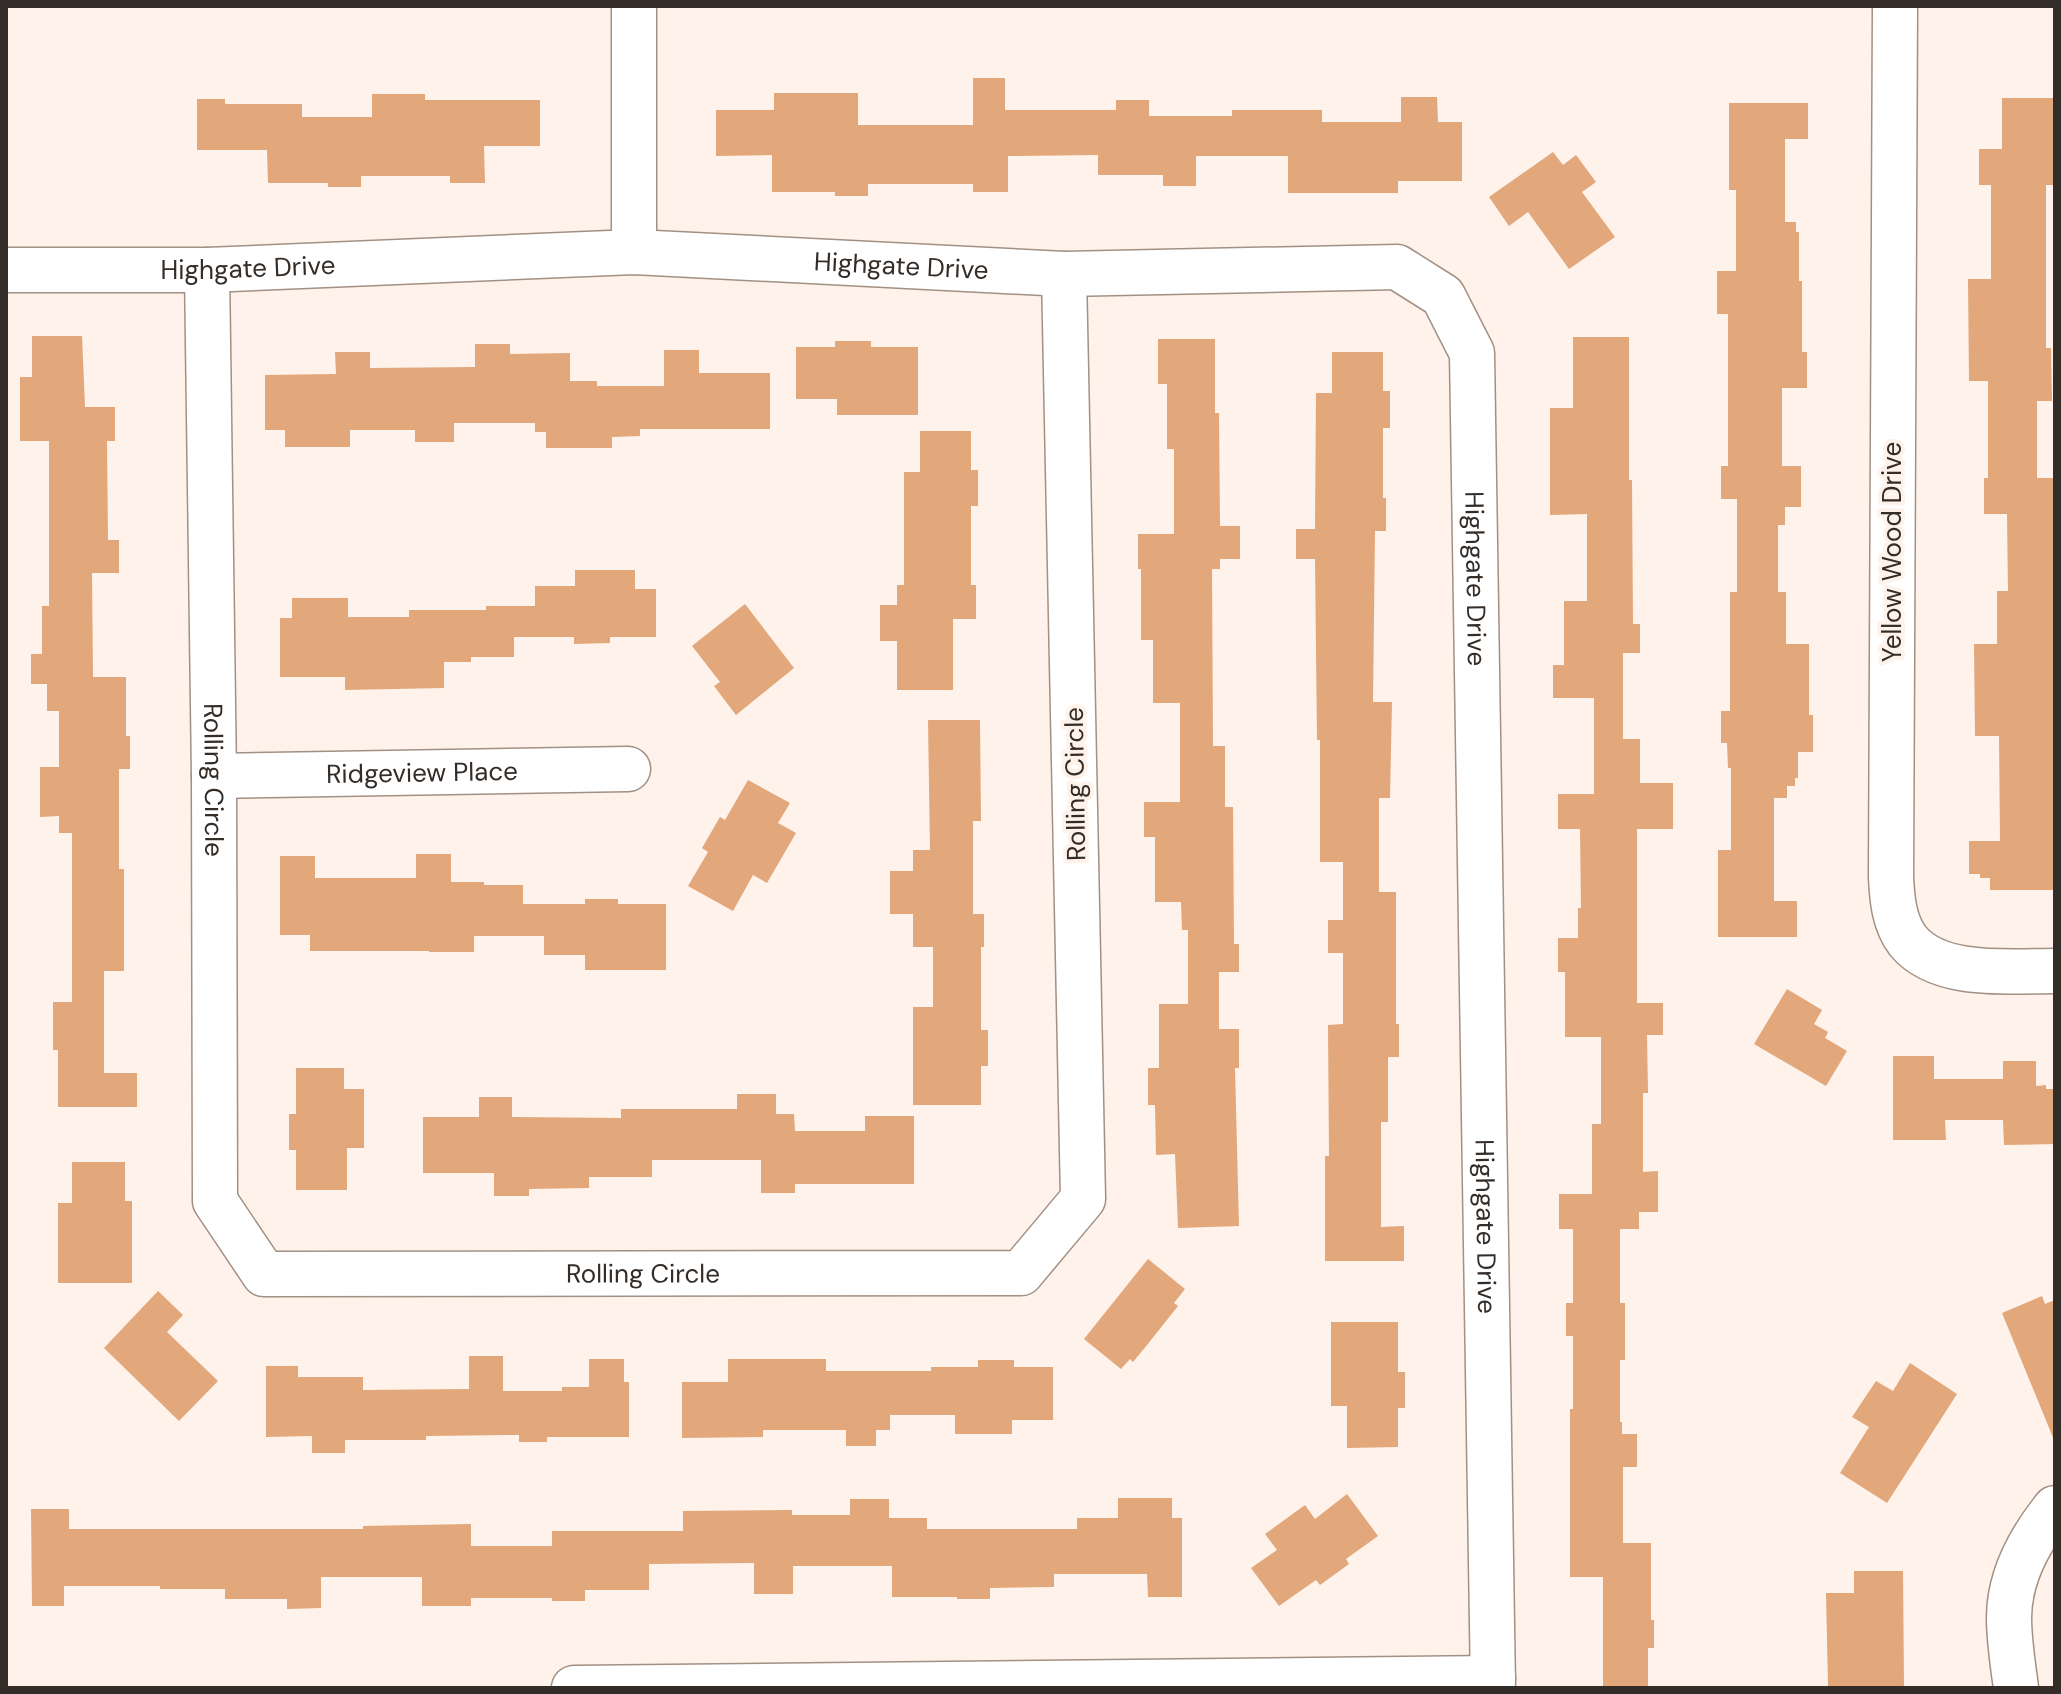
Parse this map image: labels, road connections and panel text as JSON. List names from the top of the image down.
{
  "streets": {
    "street": [
      "Highgate Drive",
      "Yellow Wood Drive",
      "Ridgeview Place",
      "Rolling Circle"
    ]
  },
  "crossings": [
    ["Highgate Drive", "Rolling Circle"],
    ["Ridgeview Place", "Rolling Circle"]
  ]
}
